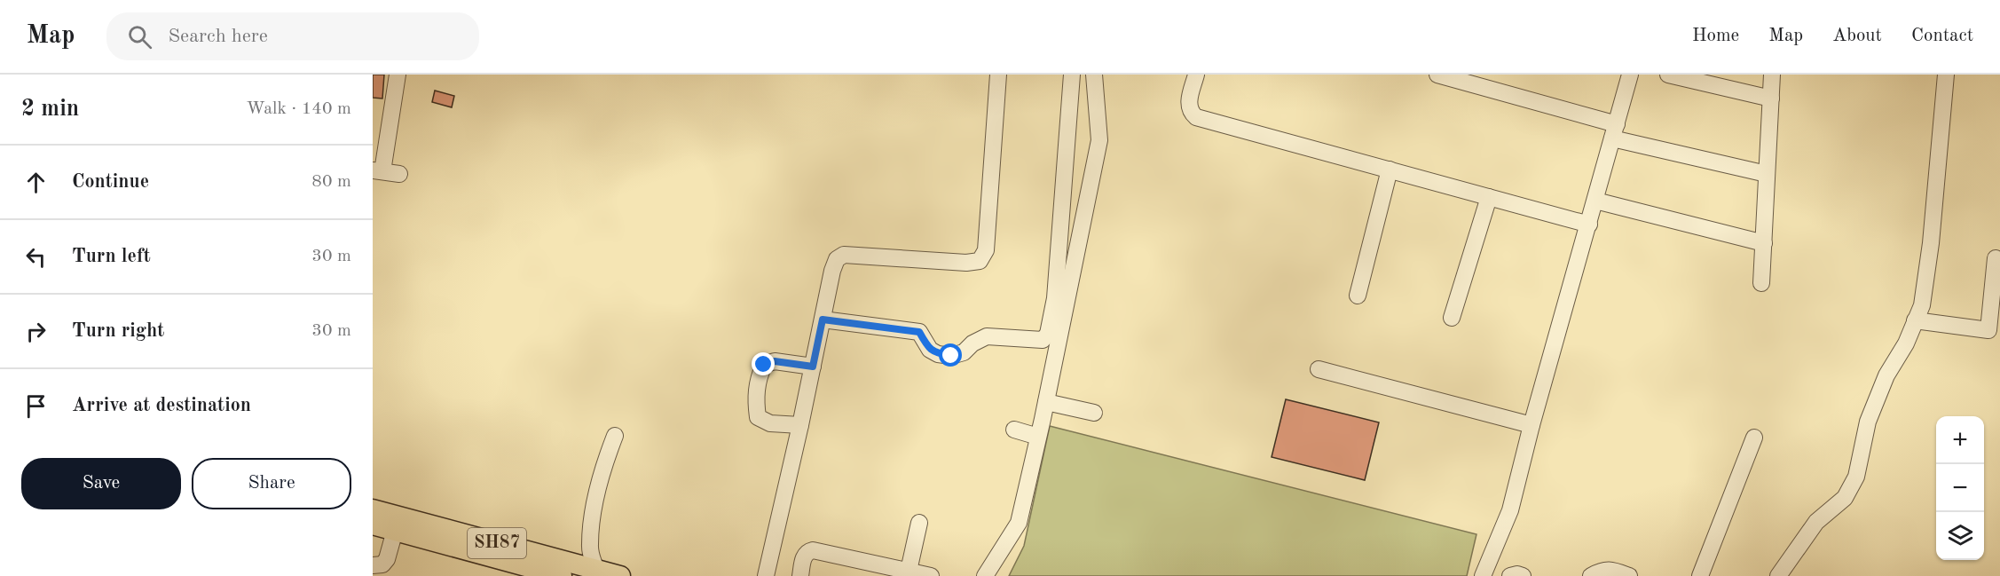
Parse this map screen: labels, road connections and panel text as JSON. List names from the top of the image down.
{
  "streets": {
    "main road": ["SH87"]
  },
  "page": {
    "header": "Map",
    "search": "Search here",
    "nav": [
      "Home",
      "Map",
      "About",
      "Contact"
    ],
    "heading": ["2 min", "Walk · 140 m"],
    "list": [
      ["Continue", "80 m"],
      ["Turn left", "30 m"],
      ["Turn right", "30 m"],
      "Arrive at destination"
    ],
    "map_buttons": ["+", "−"],
    "buttons": ["Save", "Share"]
  }
}
